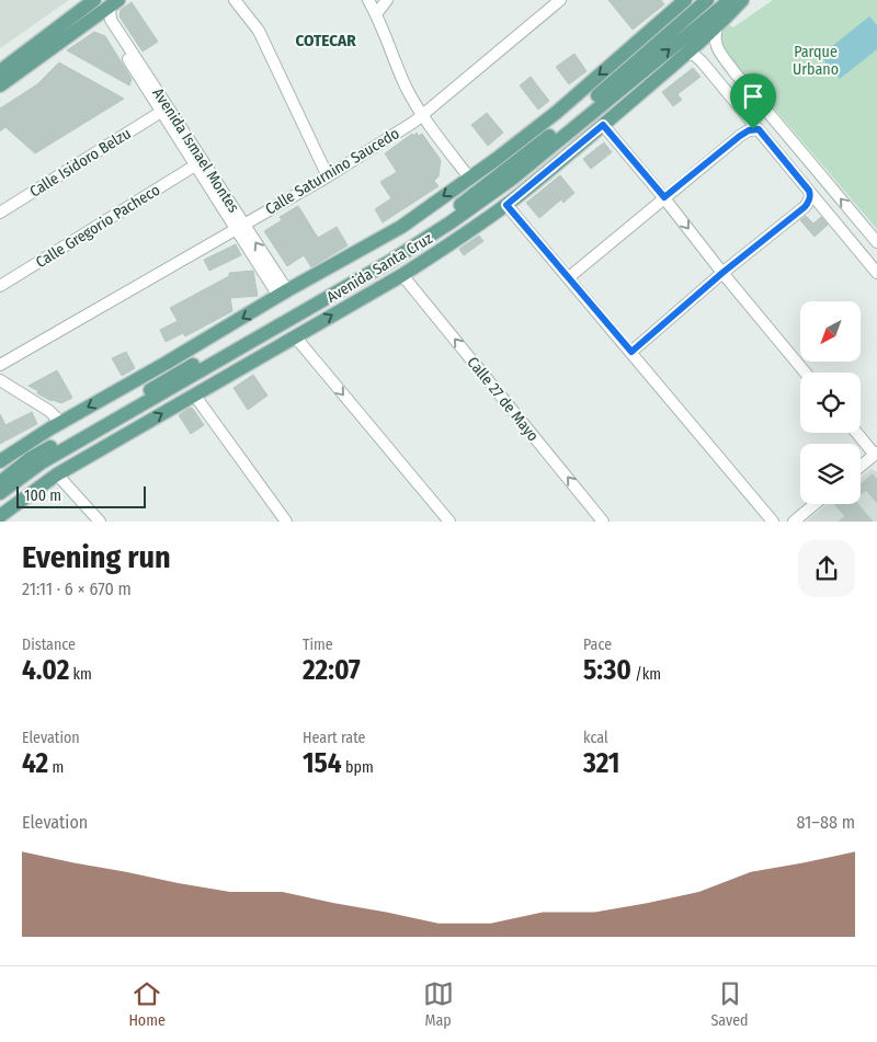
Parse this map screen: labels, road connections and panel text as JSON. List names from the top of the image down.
{
  "streets": {
    "main road": ["Avenida Santa Cruz"],
    "street": [
      "Avenida Ismael Montes",
      "Calle Isidoro Belzu",
      "Calle Saturnino Saucedo",
      "Calle Gregorio Pacheco",
      "Calle 27 de Mayo"
    ]
  },
  "crossings": [
    ["Avenida Ismael Montes", "Calle Isidoro Belzu"],
    ["Avenida Ismael Montes", "Calle Saturnino Saucedo"],
    ["Avenida Ismael Montes", "Calle Gregorio Pacheco"],
    ["Avenida Ismael Montes", "Avenida Santa Cruz"],
    ["Avenida Santa Cruz", "Calle 27 de Mayo"]
  ],
  "one_way": ["Calle 27 de Mayo"],
  "districts": ["COTECAR"],
  "parks": ["Parque Urbano"],
  "scale_bar": "100 m",
  "north": "bottom left",
  "page": {
    "scale": "100 m",
    "heading": ["Evening run", "21:11 · 6 × 670 m"],
    "stats": [
      ["Distance", "4.02 km"],
      ["Time", "22:07"],
      ["Pace", "5:30 /km"],
      ["Elevation", "42 m"],
      ["Heart rate", "154 bpm"],
      ["kcal", "321"]
    ],
    "chart": ["Elevation", "81–88 m"],
    "tabs": ["Home", "Map", "Saved"]
  }
}
